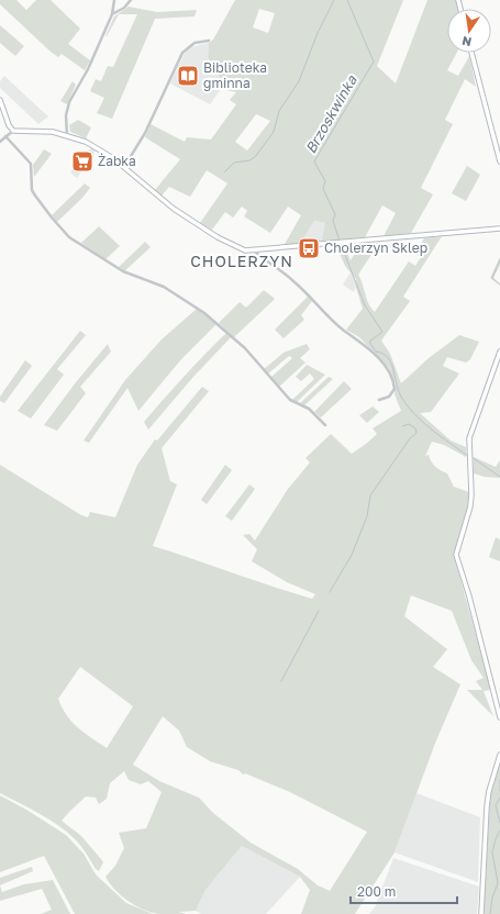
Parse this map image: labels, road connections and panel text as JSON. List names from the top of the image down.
{
  "districts": ["CHOLERZYN"],
  "water": ["Brzoskwinka"],
  "places": {
    "library": ["Biblioteka gminna"],
    "supermarket": ["Żabka"],
    "bus stop": ["Cholerzyn Sklep"]
  },
  "scale_bar": "200 m",
  "north": "bottom"
}
